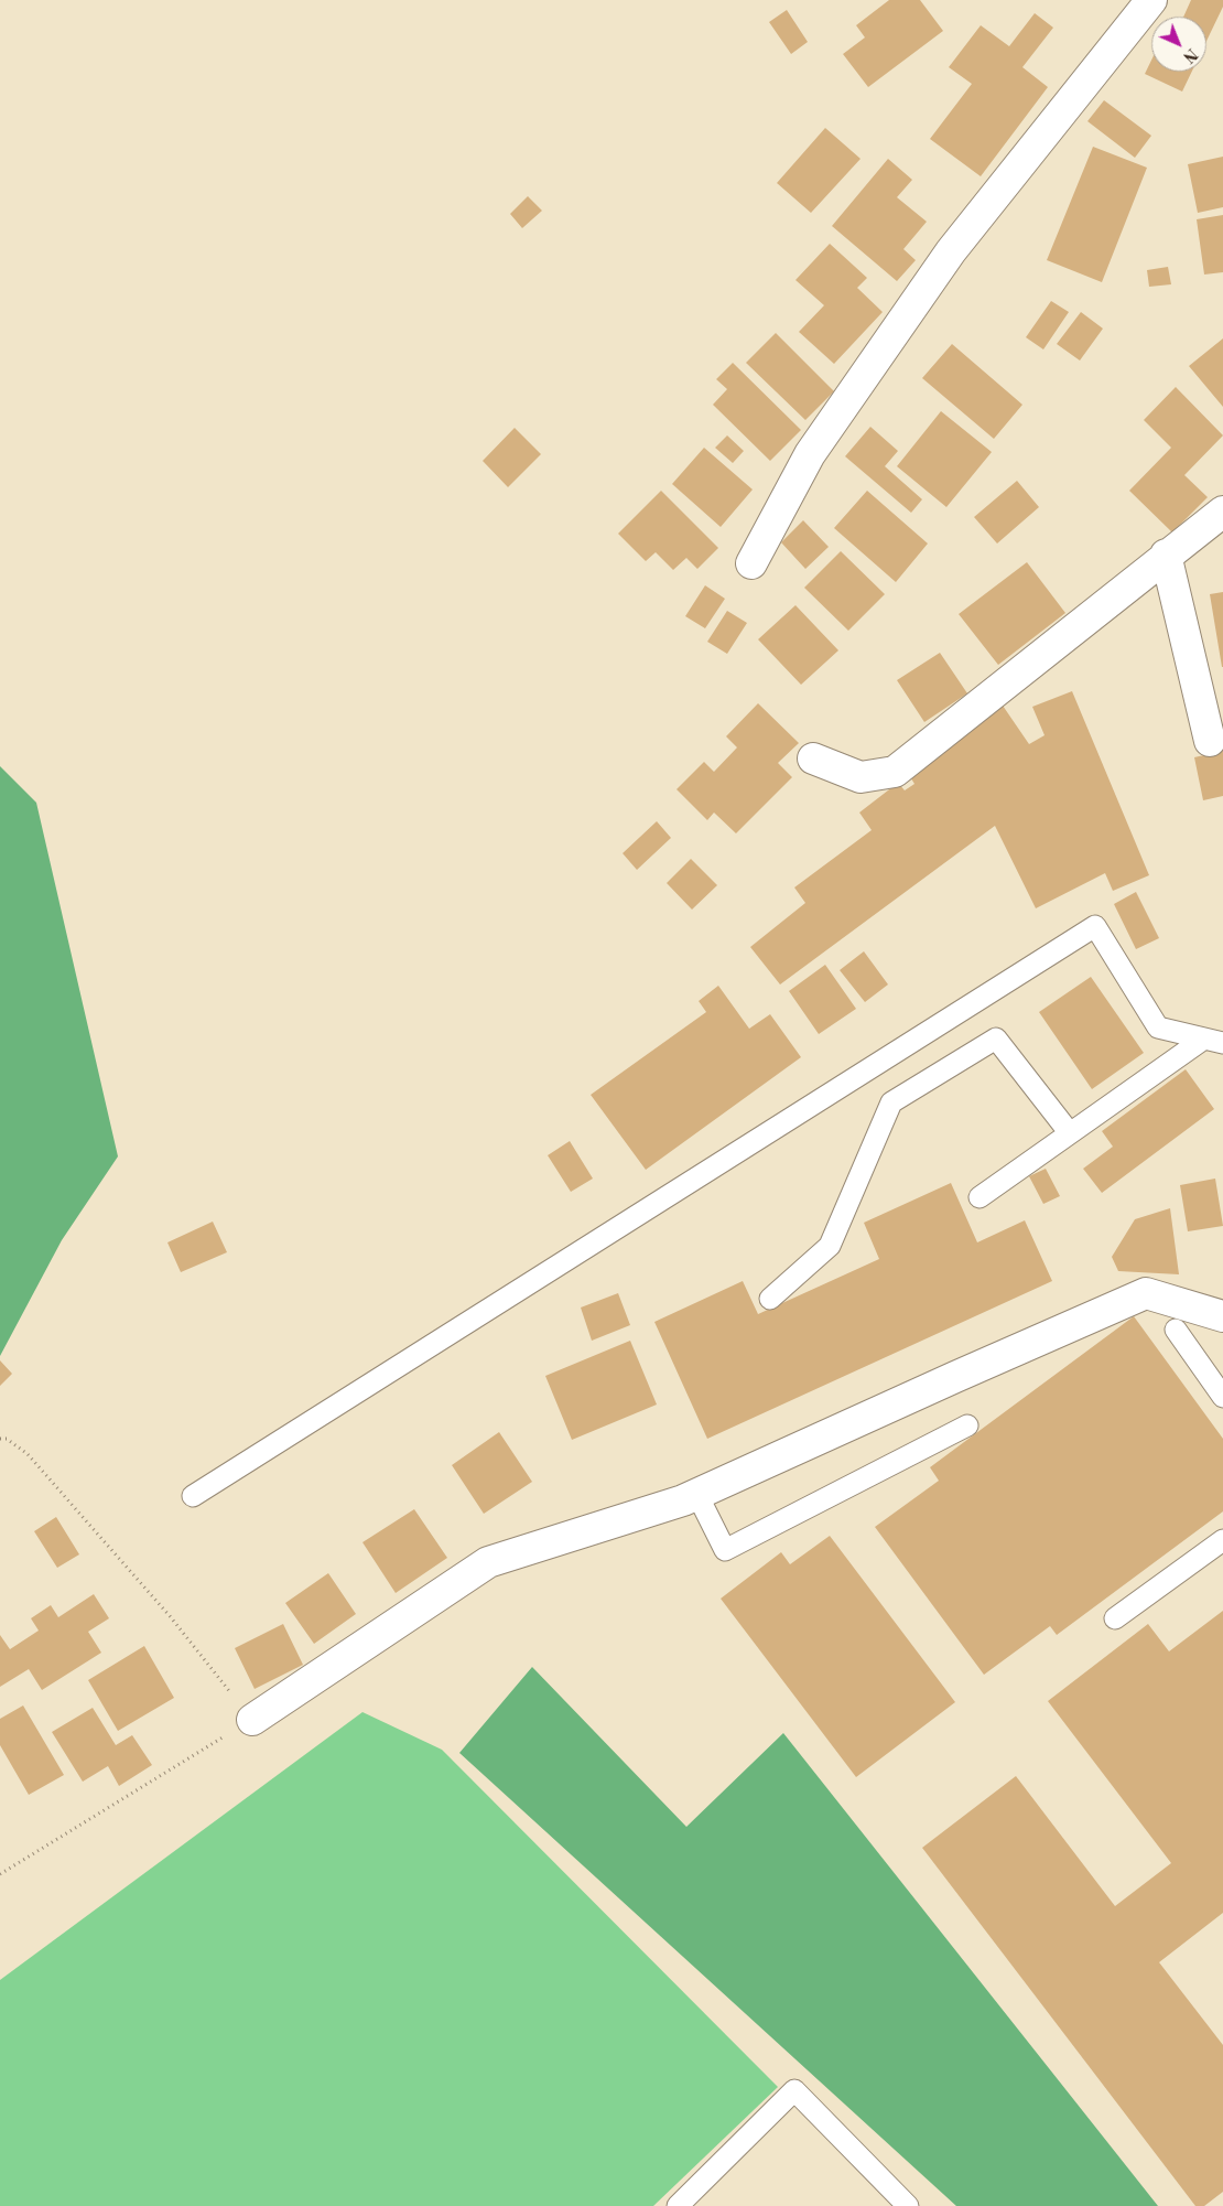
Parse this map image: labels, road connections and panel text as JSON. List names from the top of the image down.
{
  "north": "bottom right"
}
